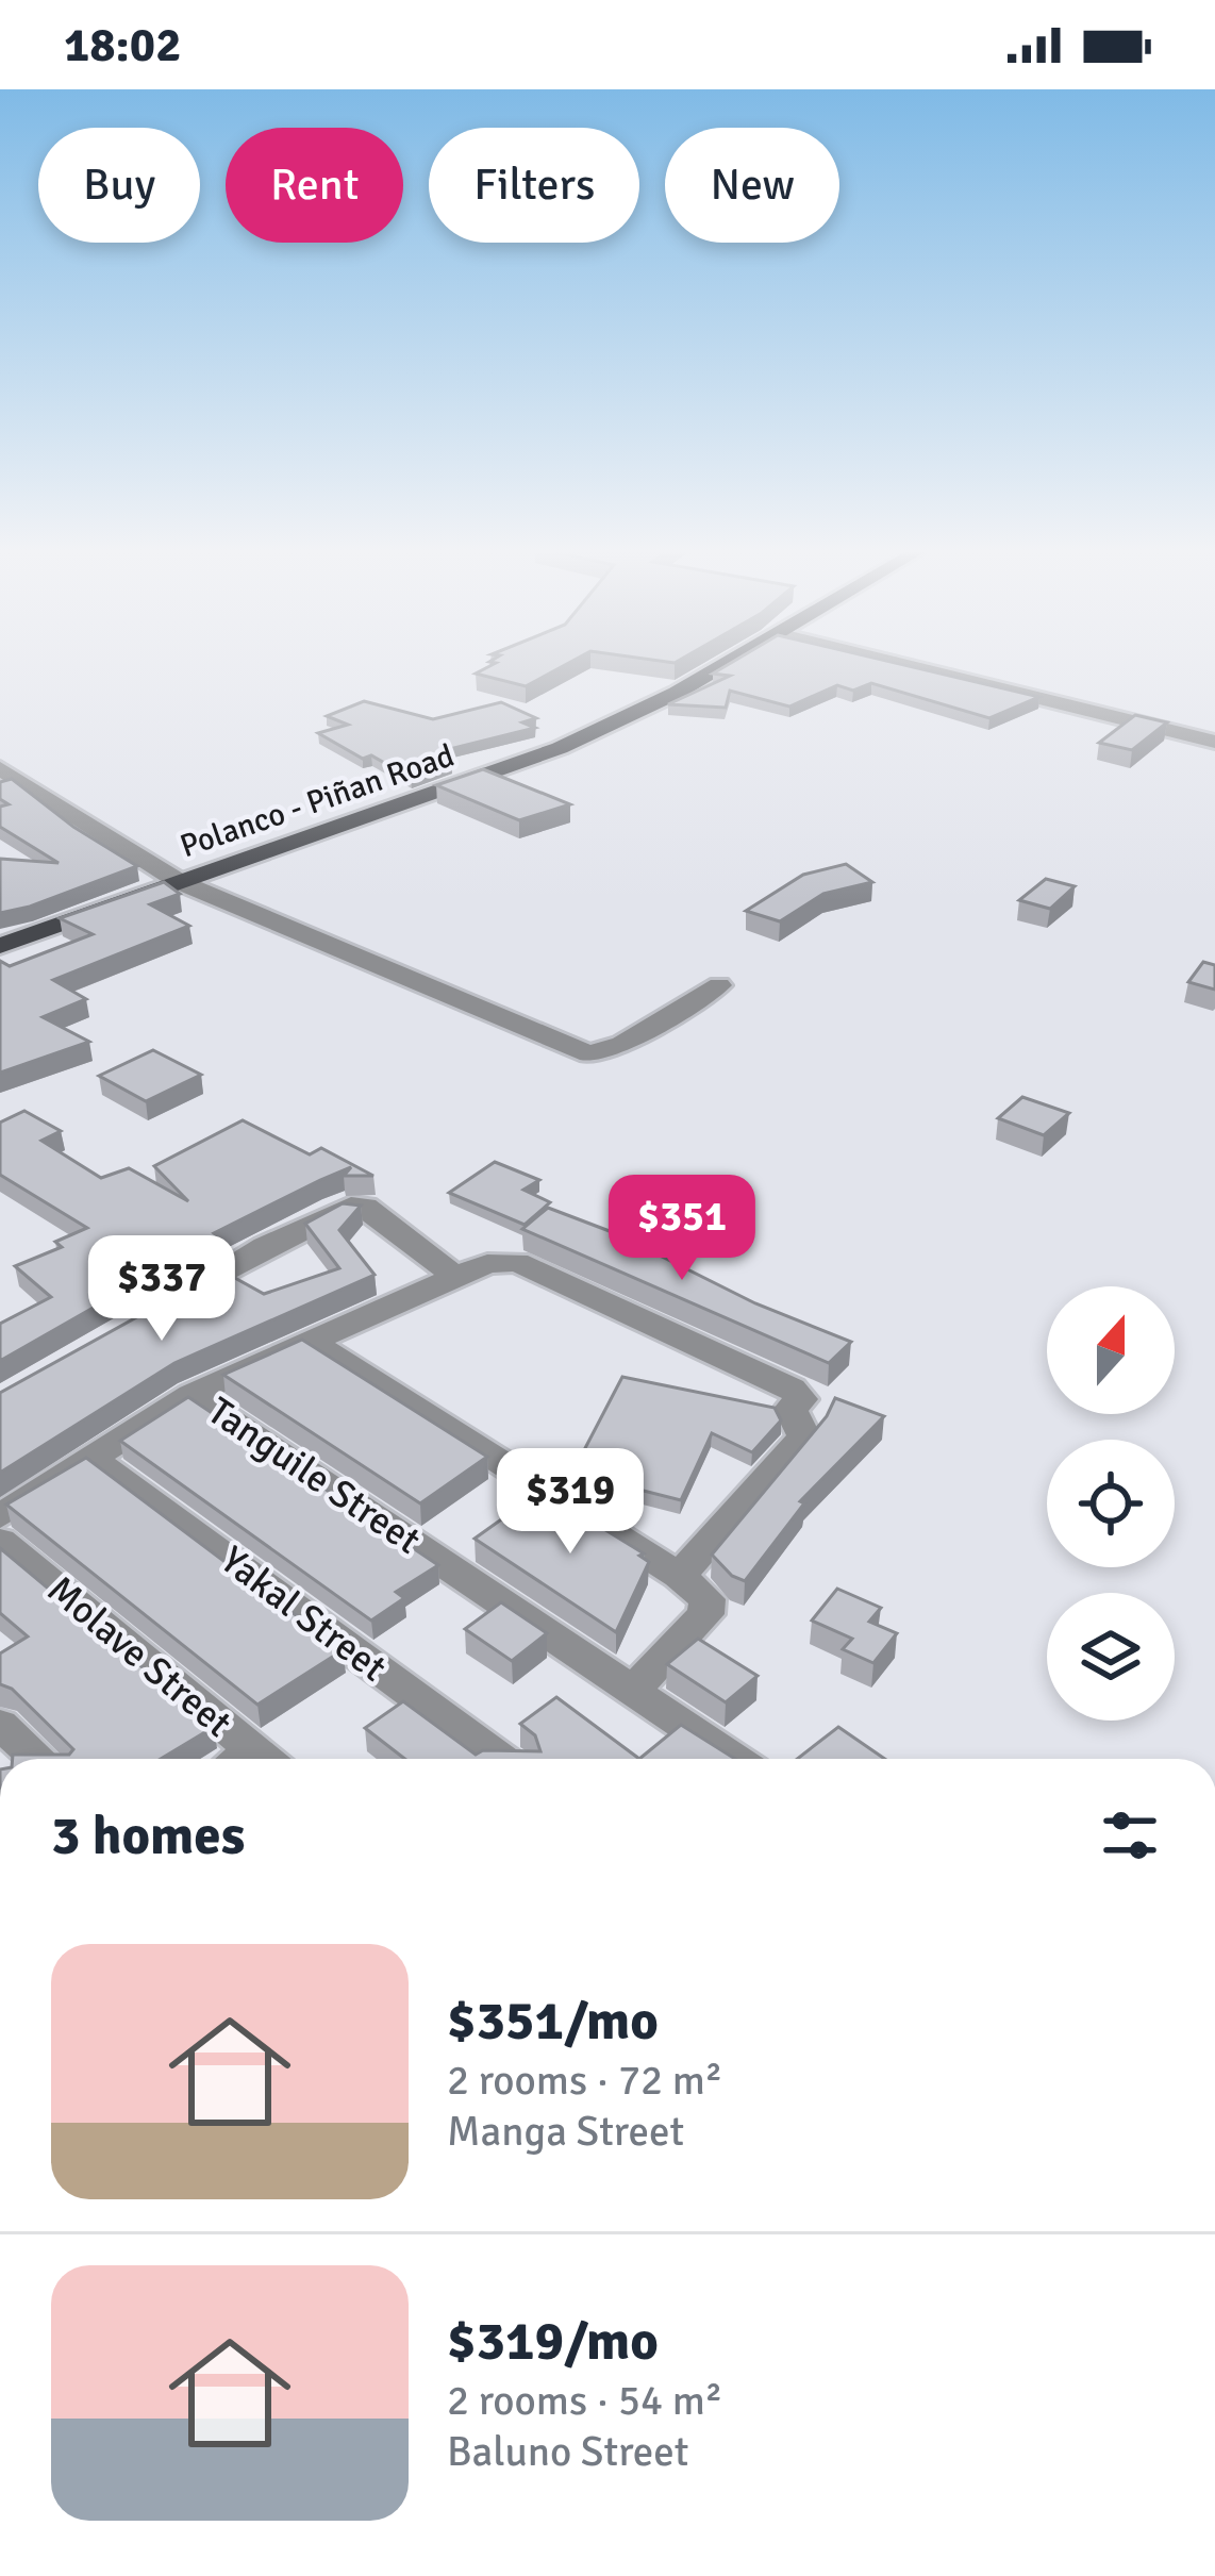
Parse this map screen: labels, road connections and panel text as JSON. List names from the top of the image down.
{
  "streets": {
    "main road": ["Polanco - Piñan Road"],
    "street": ["Tanguile Street", "Yakal Street", "Molave Street"]
  },
  "north": "top",
  "page": {
    "status": "18:02",
    "chip": [
      "Buy",
      "Rent",
      "Filters",
      "New"
    ],
    "price": ["$351", "$337", "$319"],
    "heading": "3 homes",
    "list": [
      {
        "name": "$351/mo",
        "note": "2 rooms · 72 m² · Manga Street"
      },
      {
        "name": "$319/mo",
        "note": "2 rooms · 54 m² · Baluno Street"
      }
    ]
  }
}
